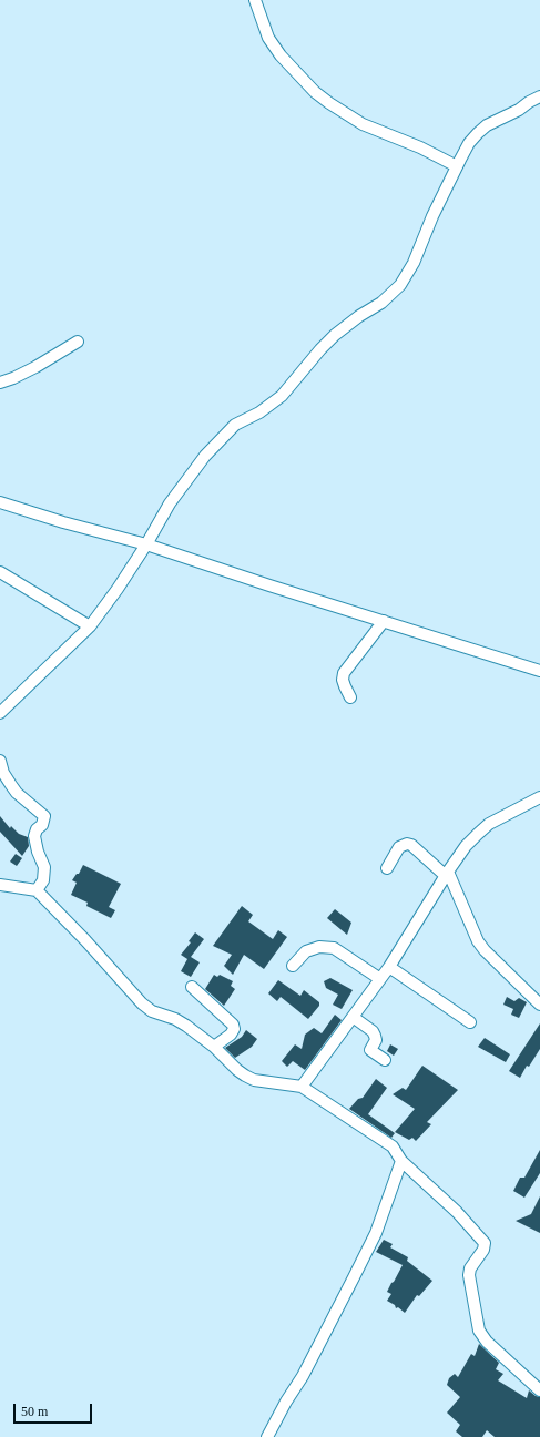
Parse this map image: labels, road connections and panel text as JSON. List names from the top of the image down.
{
  "scale_bar": "50 m"
}
